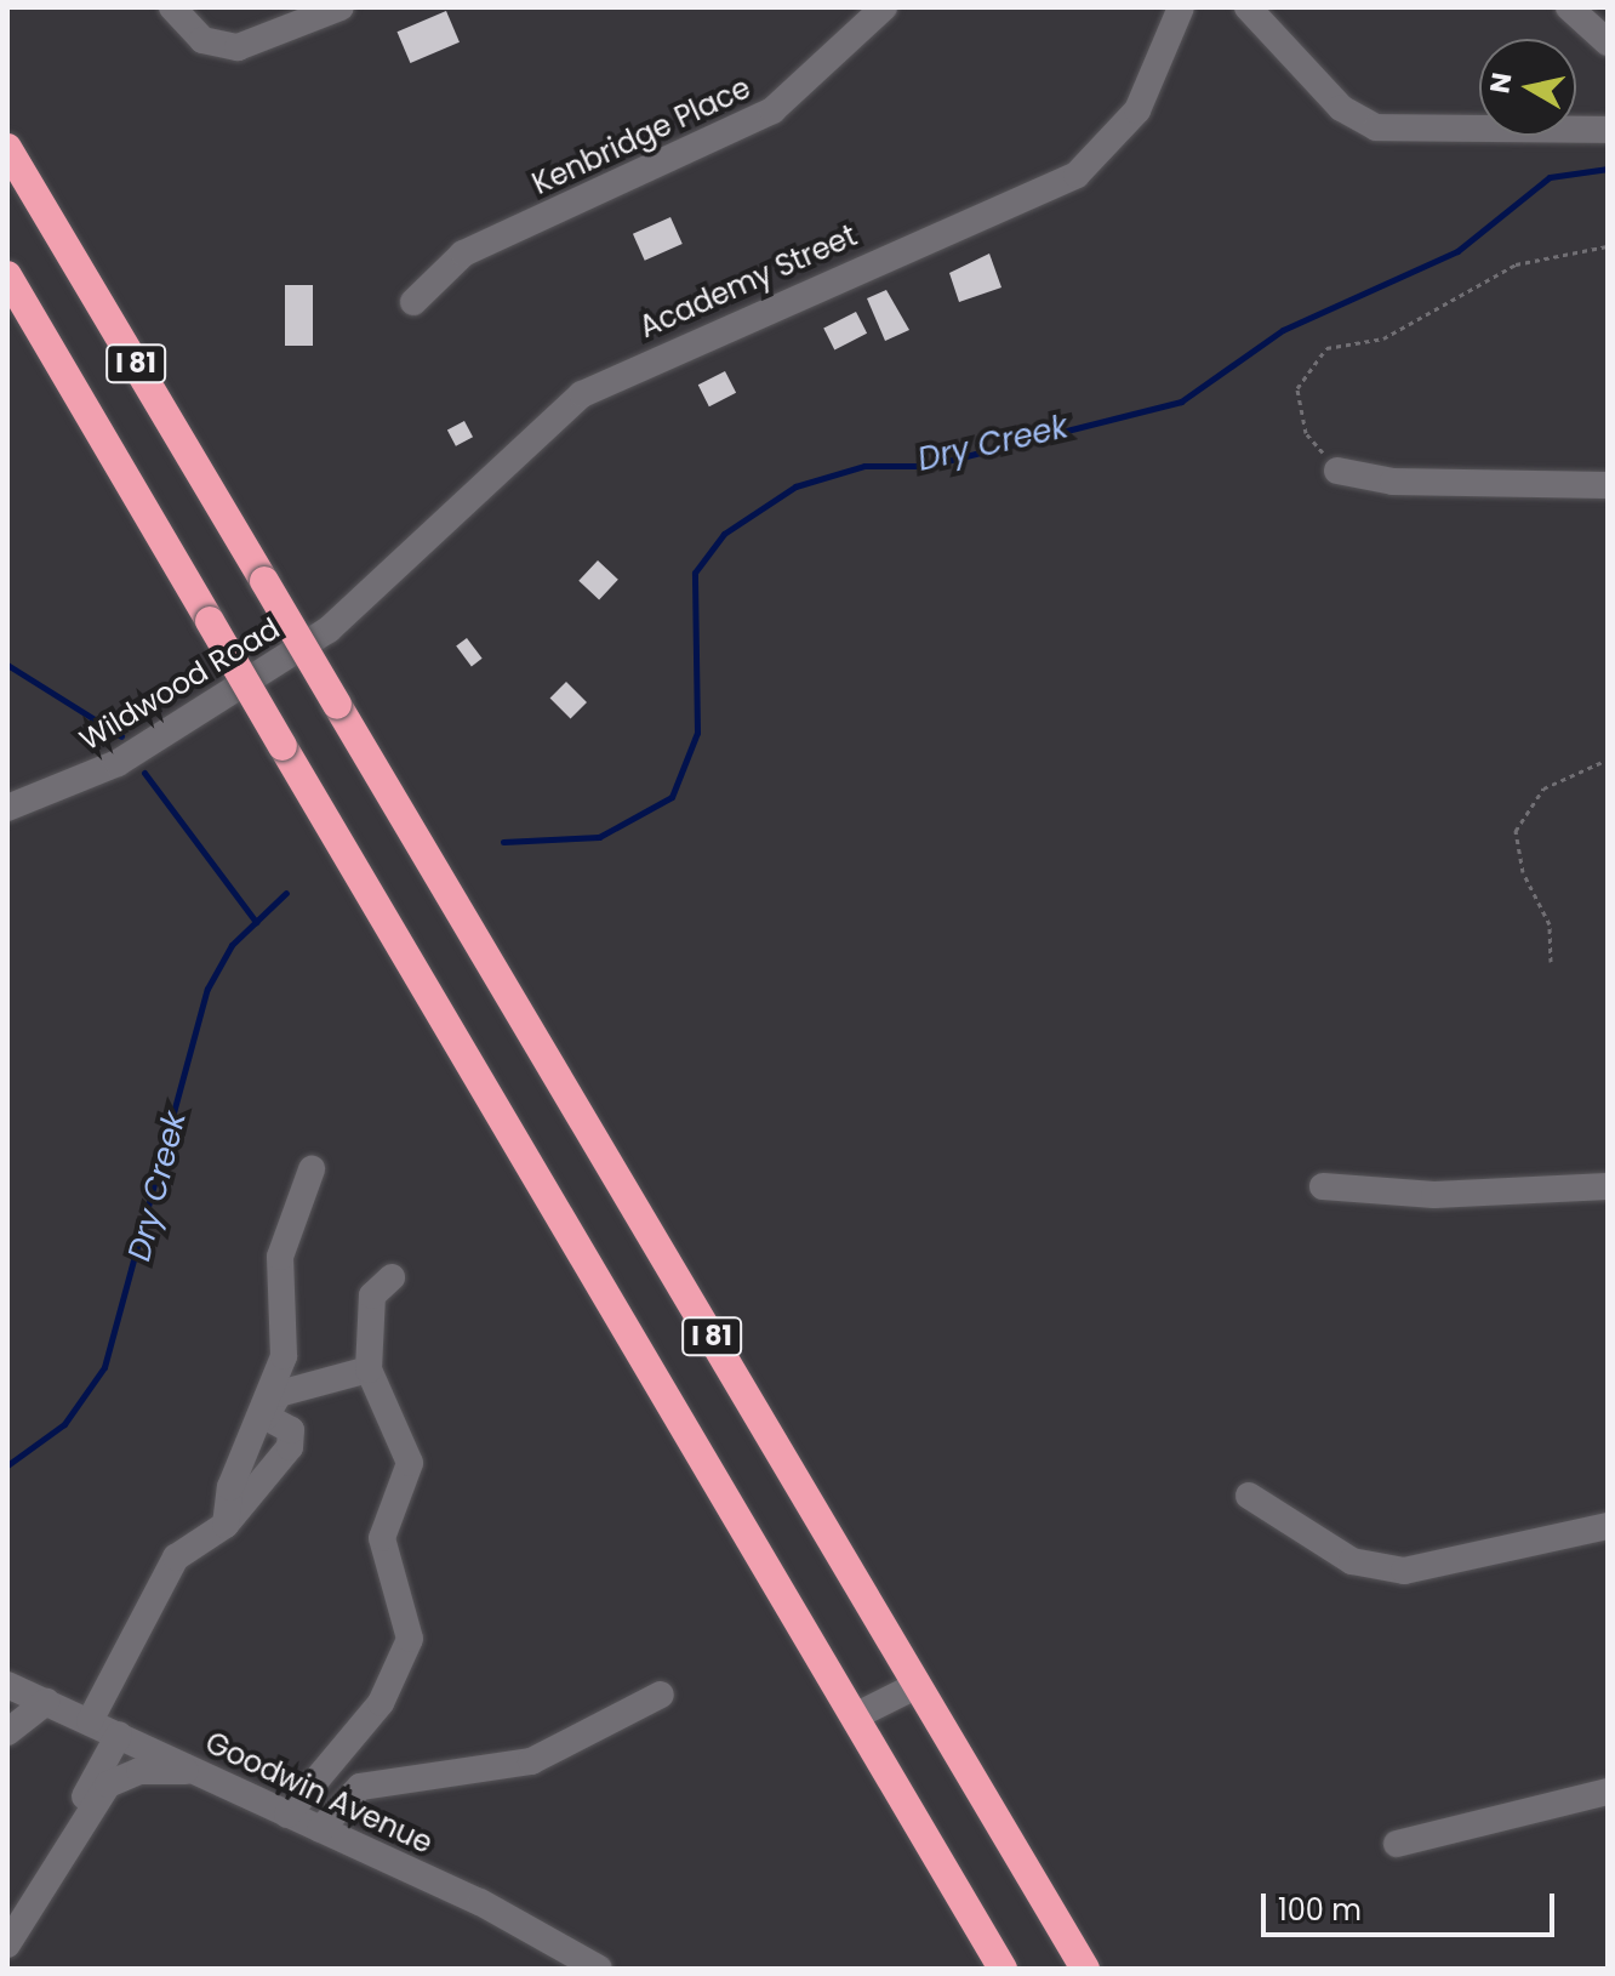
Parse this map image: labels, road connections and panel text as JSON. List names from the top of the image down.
{
  "streets": {
    "highway": ["I 81"],
    "street": [
      "Kenbridge Place",
      "Academy Street",
      "Wildwood Road",
      "Goodwin Avenue"
    ]
  },
  "crossings": [
    ["Academy Street", "Wildwood Road"]
  ],
  "water": ["Dry Creek"],
  "scale_bar": "100 m",
  "north": "left"
}
